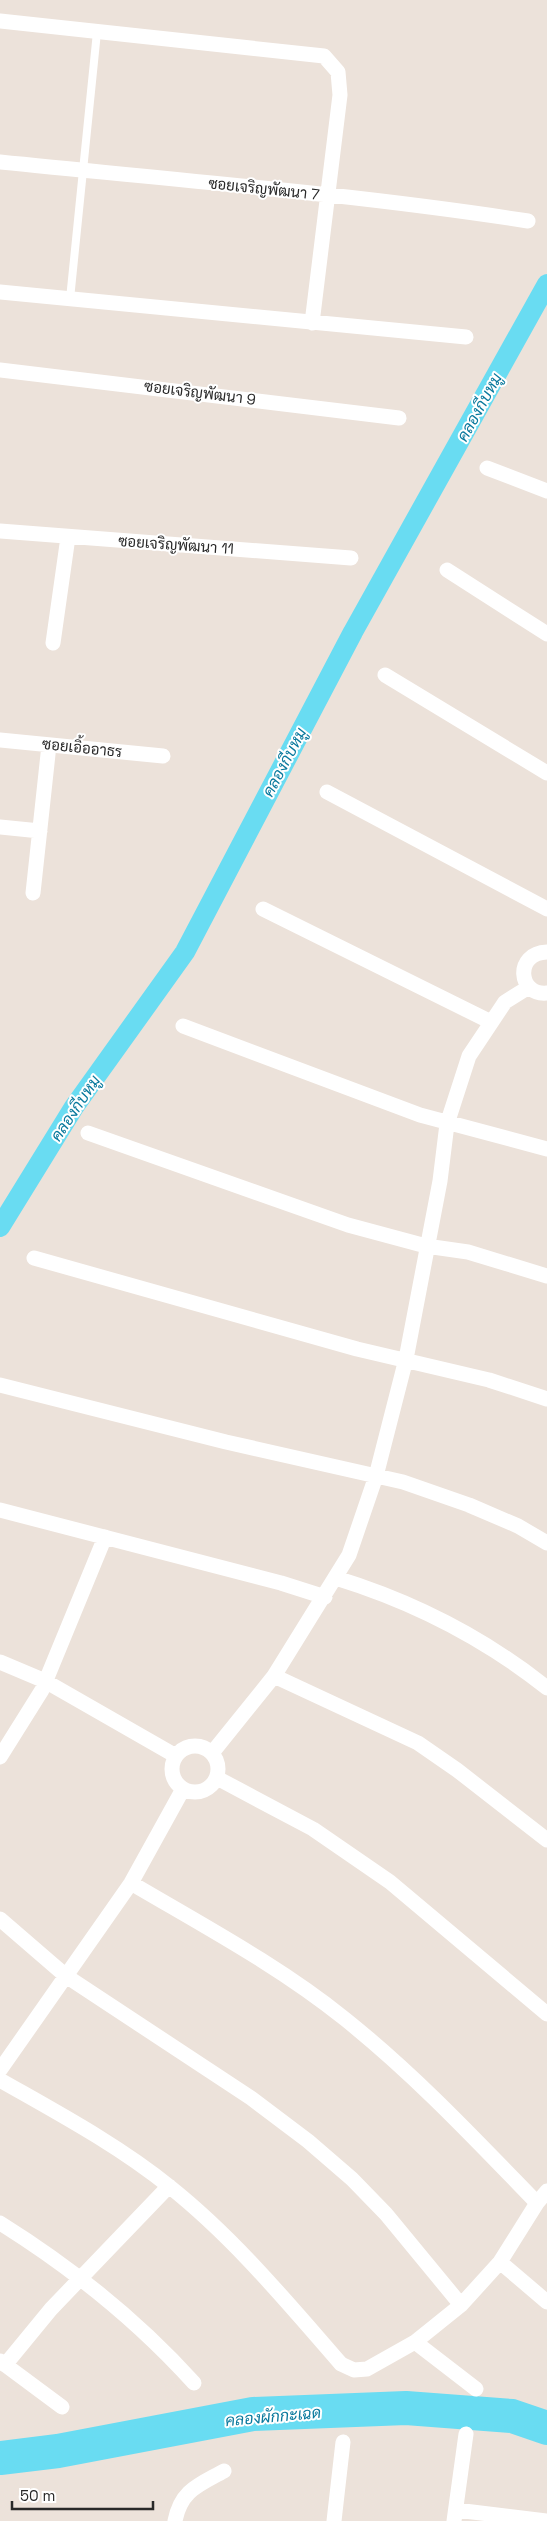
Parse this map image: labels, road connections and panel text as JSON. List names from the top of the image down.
{
  "streets": {
    "street": [
      "ซอยเจริญพัฒนา 7",
      "ซอยเจริญพัฒนา 9",
      "ซอยเจริญพัฒนา 11",
      "ซอยเอิ้ออาธร"
    ]
  },
  "water": ["คลองกีบหมู", "คลองผักกะเฉด"],
  "scale_bar": "50 m"
}
